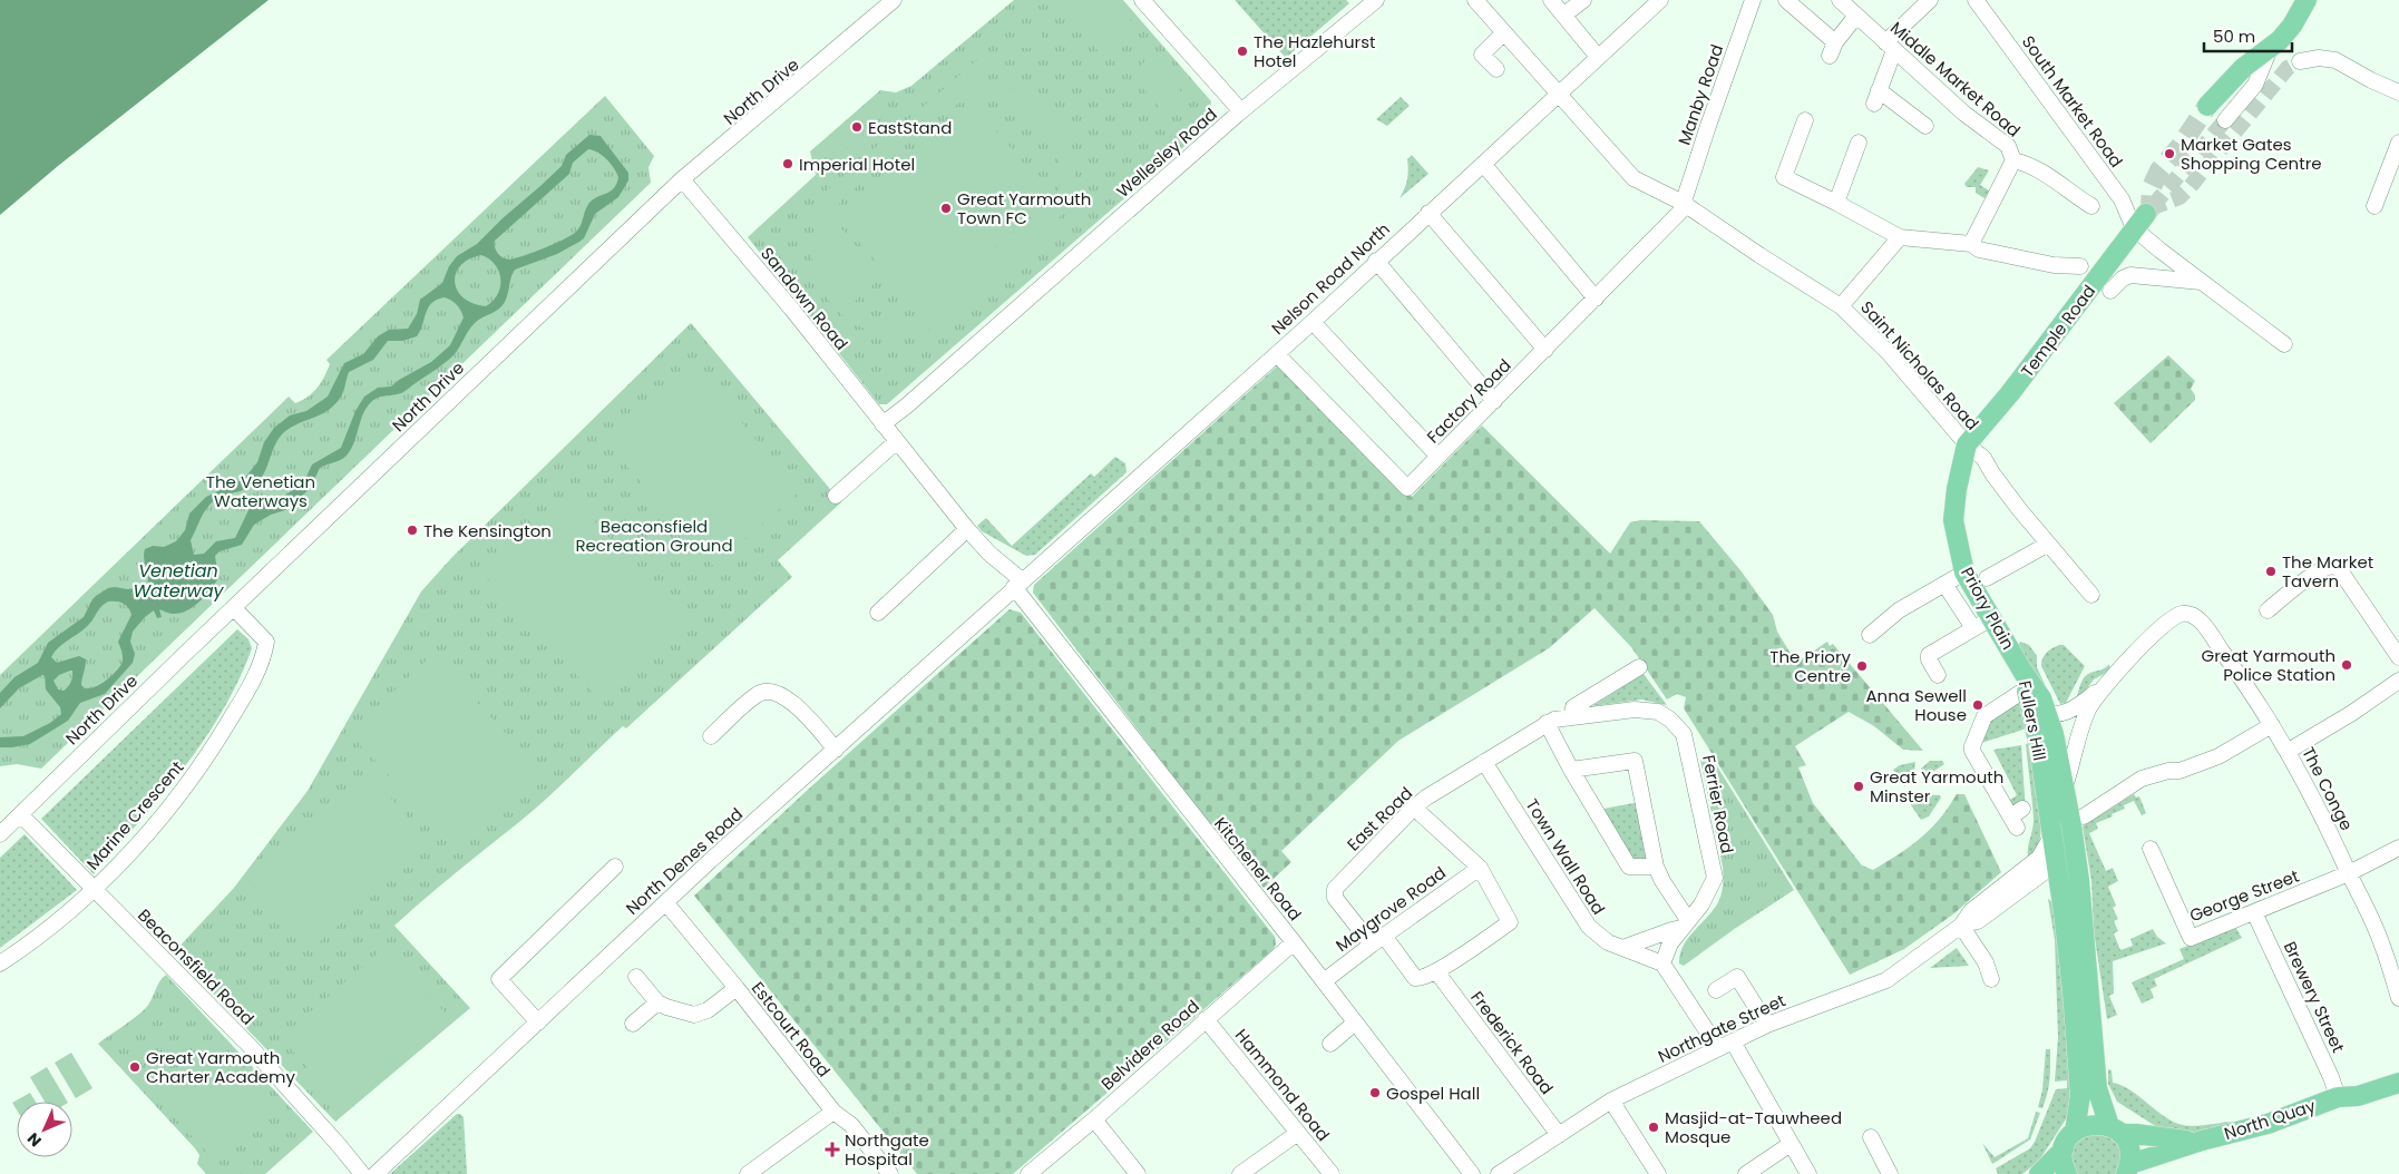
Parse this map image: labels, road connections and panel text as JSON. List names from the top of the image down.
{
  "streets": {
    "main road": [
      "Temple Road",
      "Priory Plain",
      "Fullers Hill",
      "North Quay"
    ],
    "street": [
      "Middle Market Road",
      "North Drive",
      "Manby Road",
      "South Market Road",
      "Wellesley Road",
      "Nelson Road North",
      "Sandown Road",
      "Saint Nicholas Road",
      "Factory Road",
      "The Conge",
      "Ferrier Road",
      "Marine Crescent",
      "East Road",
      "Town Wall Road",
      "North Denes Road",
      "Kitchener Road",
      "George Street",
      "Maygrove Road",
      "Beaconsfield Road",
      "Brewery Street",
      "Northgate Street",
      "Estcourt Road",
      "Frederick Road",
      "Belvidere Road",
      "Hammond Road"
    ]
  },
  "crossings": [
    ["North Drive", "Sandown Road"],
    ["North Drive", "Marine Crescent"],
    ["North Drive", "Beaconsfield Road"],
    ["Manby Road", "Saint Nicholas Road"],
    ["Manby Road", "Factory Road"],
    ["South Market Road", "Temple Road"],
    ["Wellesley Road", "Sandown Road"],
    ["Nelson Road North", "Sandown Road"],
    ["Nelson Road North", "Saint Nicholas Road"],
    ["Nelson Road North", "Factory Road"],
    ["Nelson Road North", "North Denes Road"],
    ["Nelson Road North", "Kitchener Road"],
    ["Sandown Road", "North Denes Road"],
    ["Sandown Road", "Kitchener Road"],
    ["Temple Road", "Saint Nicholas Road"],
    ["Temple Road", "Priory Plain"],
    ["Saint Nicholas Road", "Factory Road"],
    ["Saint Nicholas Road", "Priory Plain"],
    ["Priory Plain", "Fullers Hill"],
    ["Fullers Hill", "Northgate Street"],
    ["Fullers Hill", "North Quay"],
    ["The Conge", "George Street"],
    ["Ferrier Road", "East Road"],
    ["Ferrier Road", "Town Wall Road"],
    ["Marine Crescent", "Beaconsfield Road"],
    ["East Road", "Town Wall Road"],
    ["East Road", "Maygrove Road"],
    ["East Road", "Frederick Road"],
    ["North Denes Road", "Kitchener Road"],
    ["North Denes Road", "Estcourt Road"],
    ["Kitchener Road", "Maygrove Road"],
    ["Kitchener Road", "Belvidere Road"],
    ["George Street", "Brewery Street"],
    ["Brewery Street", "North Quay"],
    ["Northgate Street", "Frederick Road"],
    ["Belvidere Road", "Hammond Road"]
  ],
  "water": ["Venetian Waterway"],
  "parks": ["The Venetian Waterways", "Beaconsfield Recreation Ground"],
  "places": {
    "other": [
      "The Hazlehurst Hotel",
      "EastStand",
      "Market Gates Shopping Centre",
      "Imperial Hotel",
      "Great Yarmouth Town FC",
      "The Kensington",
      "The Market Tavern",
      "Great Yarmouth Police Station",
      "The Priory Centre",
      "Anna Sewell House",
      "Great Yarmouth Minster",
      "Great Yarmouth Charter Academy",
      "Gospel Hall",
      "Masjid-at-Tauwheed Mosque"
    ],
    "health": ["Northgate Hospital"]
  },
  "scale_bar": "50 m",
  "north": "bottom left"
}
